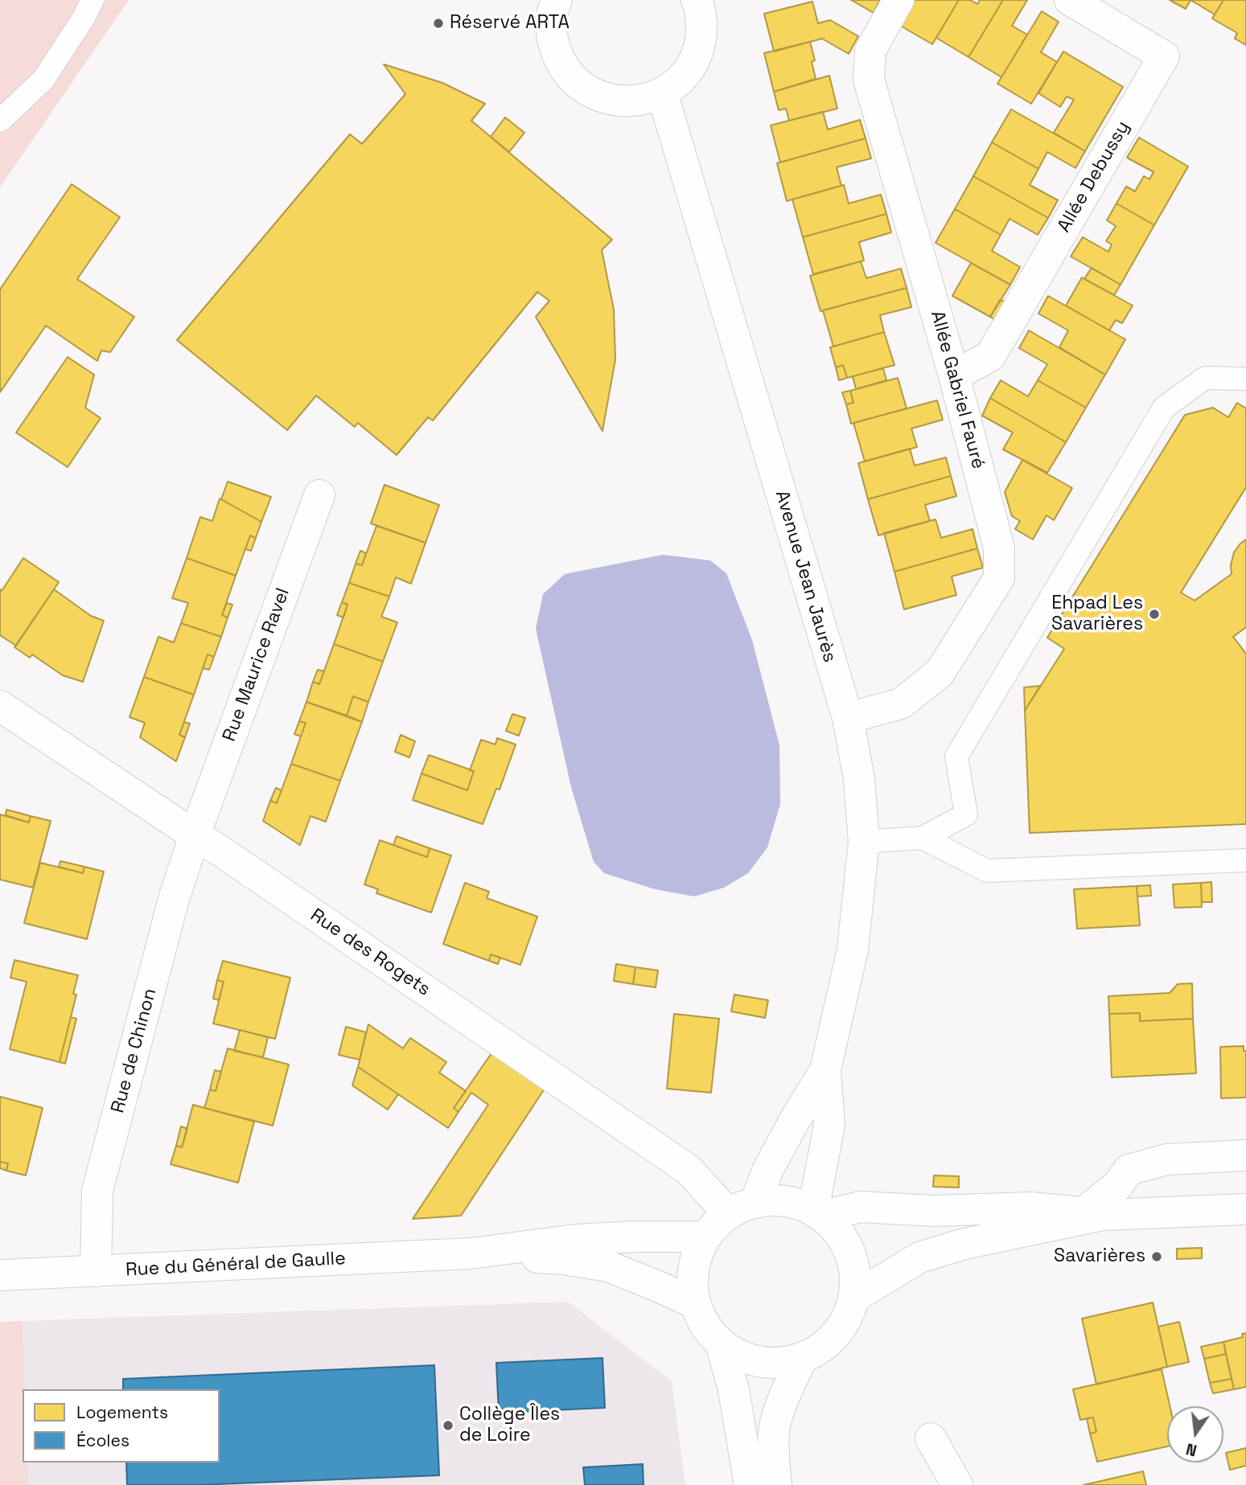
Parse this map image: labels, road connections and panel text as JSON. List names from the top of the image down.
{
  "streets": {
    "street": [
      "Allée Debussy",
      "Allée Gabriel Fauré",
      "Avenue Jean Jaurès",
      "Rue Maurice Ravel",
      "Rue des Rogets",
      "Rue de Chinon",
      "Rue du Général de Gaulle"
    ]
  },
  "crossings": [
    ["Allée Debussy", "Allée Gabriel Fauré"],
    ["Allée Gabriel Fauré", "Avenue Jean Jaurès"],
    ["Avenue Jean Jaurès", "Rue des Rogets"],
    ["Avenue Jean Jaurès", "Rue du Général de Gaulle"],
    ["Rue Maurice Ravel", "Rue des Rogets"],
    ["Rue Maurice Ravel", "Rue de Chinon"],
    ["Rue des Rogets", "Rue de Chinon"],
    ["Rue des Rogets", "Rue du Général de Gaulle"],
    ["Rue de Chinon", "Rue du Général de Gaulle"]
  ],
  "places": [
    "Réservé ARTA",
    "Ehpad Les Savarières",
    "Savarières",
    "Collège Îles de Loire"
  ],
  "legend": ["Logements", "Écoles"],
  "north": "bottom"
}
